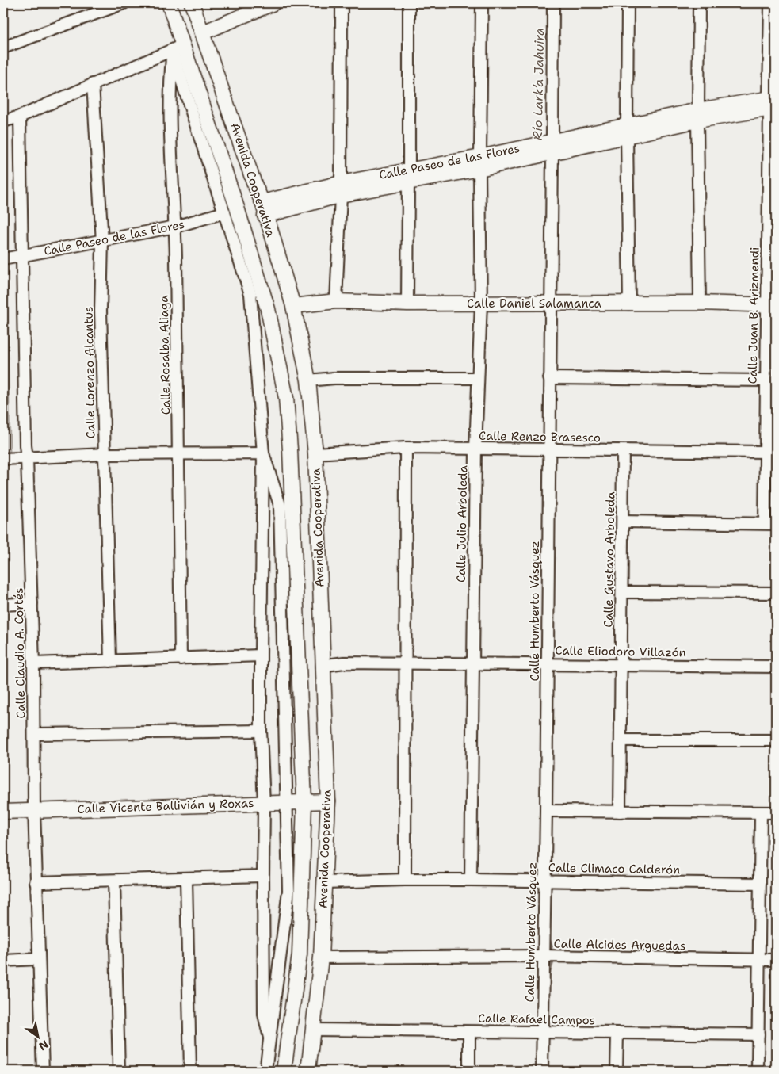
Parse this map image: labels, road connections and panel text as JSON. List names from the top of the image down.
{
  "streets": {
    "street": [
      "Calle Paseo de las Flores",
      "Avenida Cooperativa",
      "Calle Daniel Salamanca",
      "Calle Juan B. Arizmendi",
      "Calle Rosalba Aliaga",
      "Calle Lorenzo Alcantus",
      "Calle Renzo Brasesco",
      "Calle Julio Arboleda",
      "Calle Gustavo Arboleda",
      "Calle Humberto Vásquez",
      "Calle Eliodoro Villazón",
      "Calle Claudio A. Cortés",
      "Calle Vicente Ballivián y Roxas",
      "Calle Climaco Calderón",
      "Calle Alcides Arguedas",
      "Calle Rafael Campos"
    ]
  },
  "crossings": [
    ["Calle Paseo de las Flores", "Avenida Cooperativa"],
    ["Calle Paseo de las Flores", "Calle Juan B. Arizmendi"],
    ["Calle Paseo de las Flores", "Calle Rosalba Aliaga"],
    ["Calle Paseo de las Flores", "Calle Lorenzo Alcantus"],
    ["Calle Paseo de las Flores", "Calle Julio Arboleda"],
    ["Calle Paseo de las Flores", "Calle Humberto Vásquez"],
    ["Calle Paseo de las Flores", "Calle Claudio A. Cortés"],
    ["Avenida Cooperativa", "Calle Daniel Salamanca"],
    ["Avenida Cooperativa", "Calle Rosalba Aliaga"],
    ["Avenida Cooperativa", "Calle Renzo Brasesco"],
    ["Avenida Cooperativa", "Calle Eliodoro Villazón"],
    ["Avenida Cooperativa", "Calle Vicente Ballivián y Roxas"],
    ["Avenida Cooperativa", "Calle Climaco Calderón"],
    ["Avenida Cooperativa", "Calle Alcides Arguedas"],
    ["Avenida Cooperativa", "Calle Rafael Campos"],
    ["Calle Daniel Salamanca", "Calle Juan B. Arizmendi"],
    ["Calle Daniel Salamanca", "Calle Julio Arboleda"],
    ["Calle Daniel Salamanca", "Calle Humberto Vásquez"],
    ["Calle Juan B. Arizmendi", "Calle Renzo Brasesco"],
    ["Calle Renzo Brasesco", "Calle Julio Arboleda"],
    ["Calle Renzo Brasesco", "Calle Gustavo Arboleda"],
    ["Calle Renzo Brasesco", "Calle Humberto Vásquez"],
    ["Calle Julio Arboleda", "Calle Eliodoro Villazón"],
    ["Calle Julio Arboleda", "Calle Climaco Calderón"],
    ["Calle Gustavo Arboleda", "Calle Eliodoro Villazón"],
    ["Calle Humberto Vásquez", "Calle Eliodoro Villazón"],
    ["Calle Humberto Vásquez", "Calle Climaco Calderón"],
    ["Calle Humberto Vásquez", "Calle Alcides Arguedas"],
    ["Calle Humberto Vásquez", "Calle Rafael Campos"],
    ["Calle Claudio A. Cortés", "Calle Vicente Ballivián y Roxas"]
  ],
  "water": ["Río Lark’a Jahuira"],
  "north": "bottom right"
}
